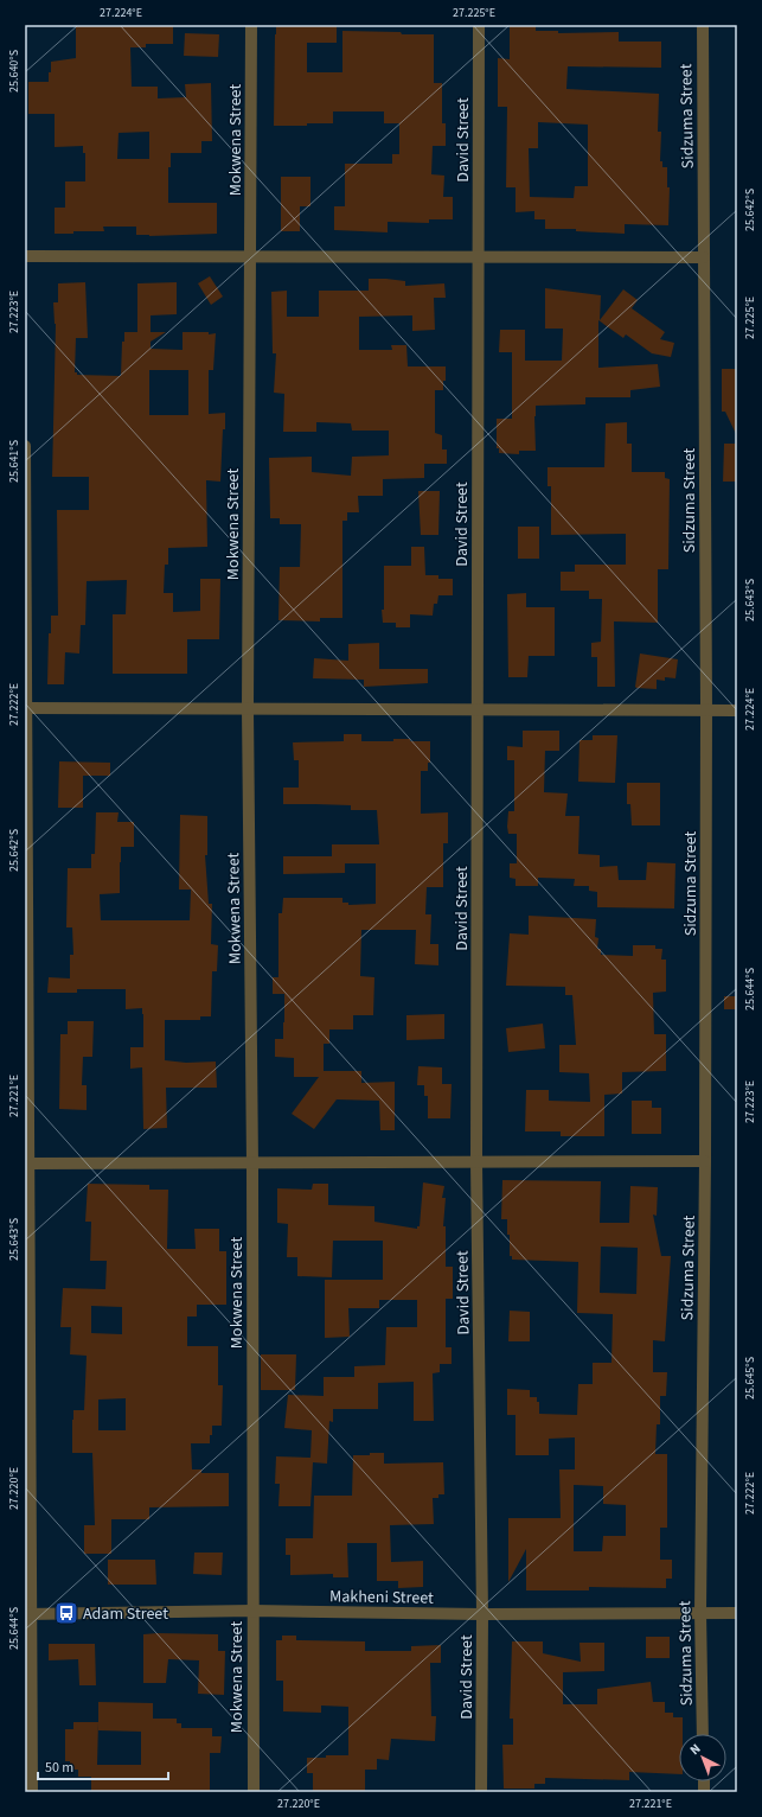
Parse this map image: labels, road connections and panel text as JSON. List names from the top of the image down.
{
  "streets": {
    "street": [
      "Sidzuma Street",
      "Mokwena Street",
      "David Street",
      "Makheni Street"
    ]
  },
  "crossings": [
    ["Sidzuma Street", "Makheni Street"],
    ["Mokwena Street", "Makheni Street"],
    ["David Street", "Makheni Street"]
  ],
  "places": {
    "bus stop": ["Adam Street"]
  },
  "scale_bar": "50 m",
  "north": "top left",
  "coordinates": [
    "27.224°E",
    "27.225°E",
    "25.640°S",
    "25.642°S",
    "27.223°E",
    "25.641°S",
    "25.643°S",
    "27.222°E",
    "25.644°S",
    "27.221°E",
    "25.645°S",
    "27.220°E"
  ]
}
